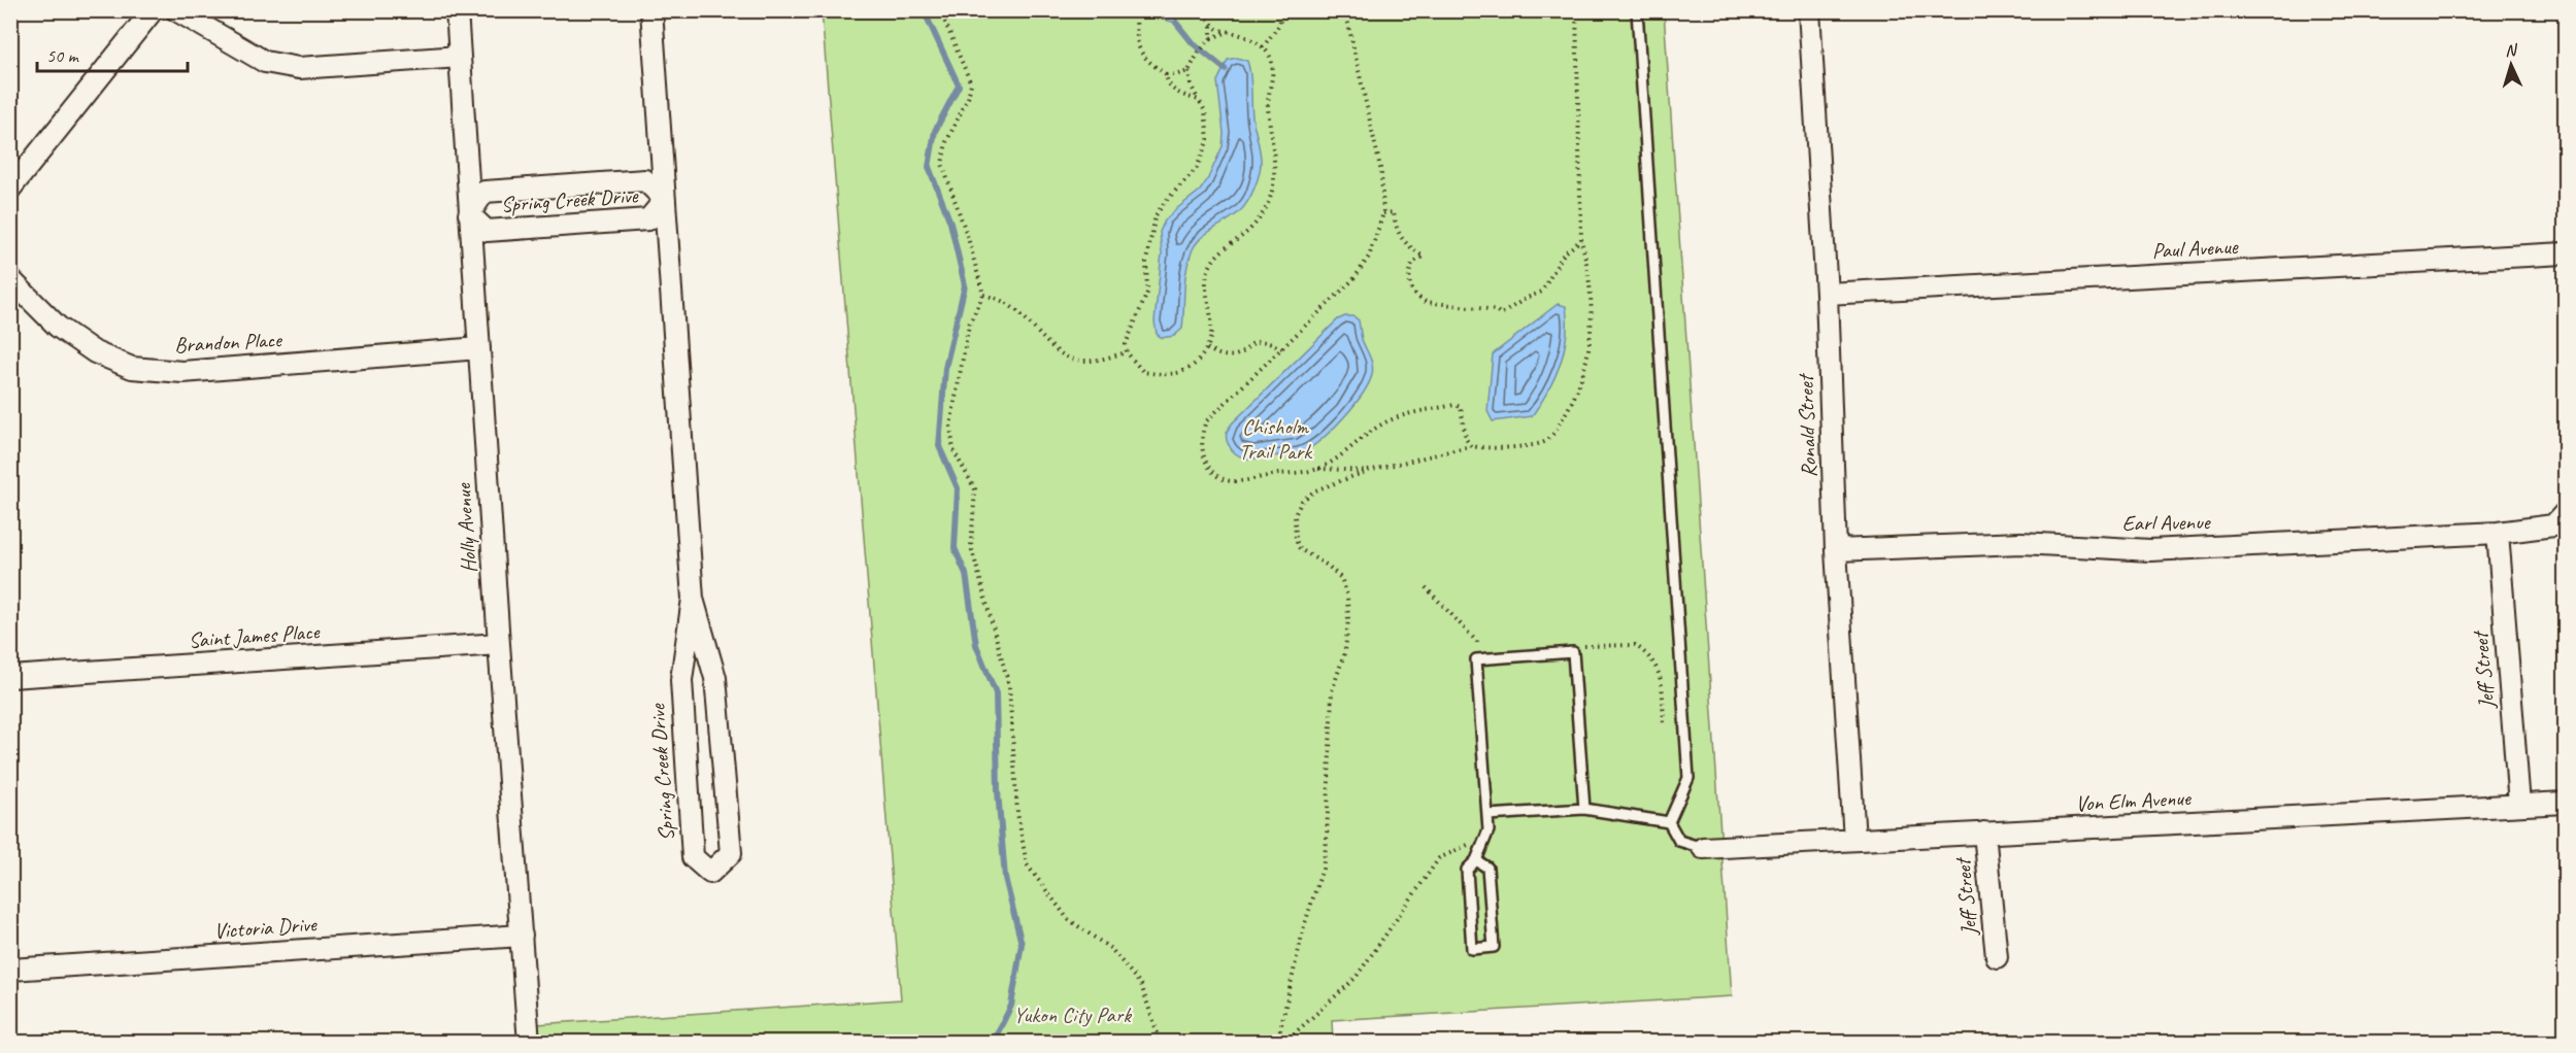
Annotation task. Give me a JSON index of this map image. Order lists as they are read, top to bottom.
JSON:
{
  "streets": {
    "street": [
      "Spring Creek Drive",
      "Paul Avenue",
      "Brandon Place",
      "Ronald Street",
      "Earl Avenue",
      "Holly Avenue",
      "Saint James Place",
      "Jeff Street",
      "Von Elm Avenue",
      "Victoria Drive"
    ]
  },
  "crossings": [
    ["Spring Creek Drive", "Holly Avenue"],
    ["Paul Avenue", "Ronald Street"],
    ["Brandon Place", "Holly Avenue"],
    ["Ronald Street", "Earl Avenue"],
    ["Ronald Street", "Von Elm Avenue"],
    ["Earl Avenue", "Jeff Street"],
    ["Holly Avenue", "Saint James Place"],
    ["Holly Avenue", "Victoria Drive"],
    ["Jeff Street", "Von Elm Avenue"]
  ],
  "parks": ["Chisholm Trail Park", "Yukon City Park"],
  "scale_bar": "50 m",
  "north": "top"
}
